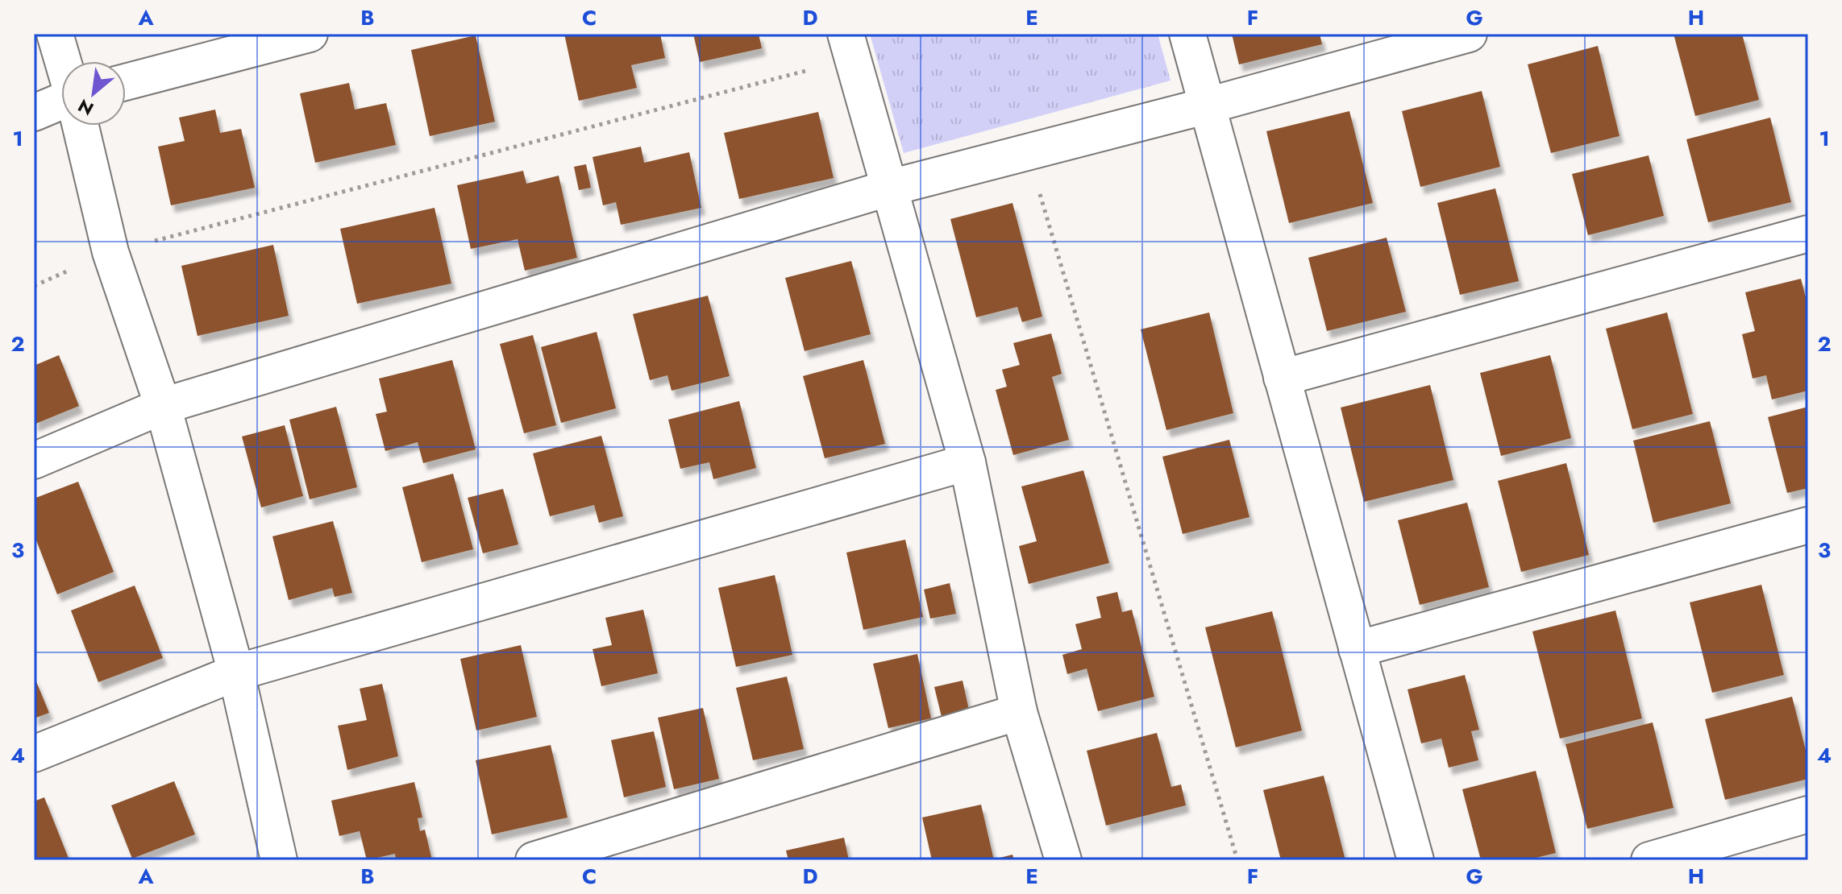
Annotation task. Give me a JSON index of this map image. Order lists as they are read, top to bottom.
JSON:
{
  "north": "bottom left",
  "grid": {
    "columns": [
      "A",
      "B",
      "C",
      "D",
      "E",
      "F",
      "G",
      "H"
    ],
    "rows": [
      "1",
      "2",
      "3",
      "4"
    ]
  }
}
